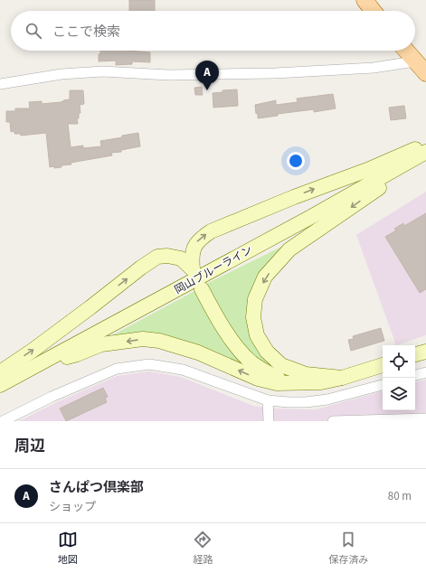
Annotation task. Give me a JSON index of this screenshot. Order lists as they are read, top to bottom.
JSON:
{
  "streets": {
    "main road": ["岡山ブルーライン"]
  },
  "page": {
    "search": "ここで検索",
    "pins": "A",
    "heading": "周辺",
    "list": [
      {
        "mark": "A",
        "name": "さんぱつ倶楽部",
        "note": "ショップ",
        "value": "80 m"
      }
    ],
    "nav": ["地図", "経路", "保存済み"]
  }
}
